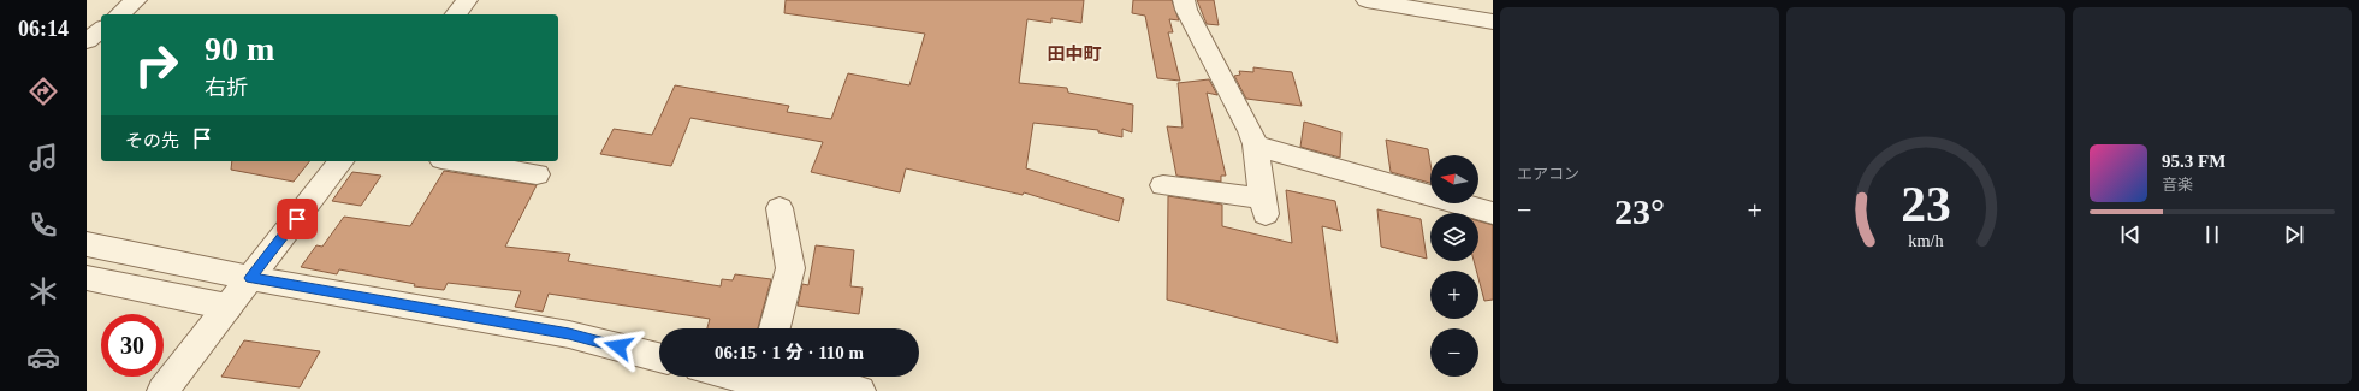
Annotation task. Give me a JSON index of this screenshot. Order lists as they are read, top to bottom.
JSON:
{
  "districts": ["田中町"],
  "north": "left",
  "page": {
    "tabs": "06:14",
    "tile": "エアコン",
    "turn": ["90 m", "右折"],
    "then": "その先",
    "song": ["95.3 FM", "音楽"],
    "map_buttons": ["+", "−"],
    "heat": ["−", "23°", "+"],
    "limit": "30",
    "trip": "06:15 · 1 分 · 110 m",
    "gauge": ["23", "km/h"]
  }
}
